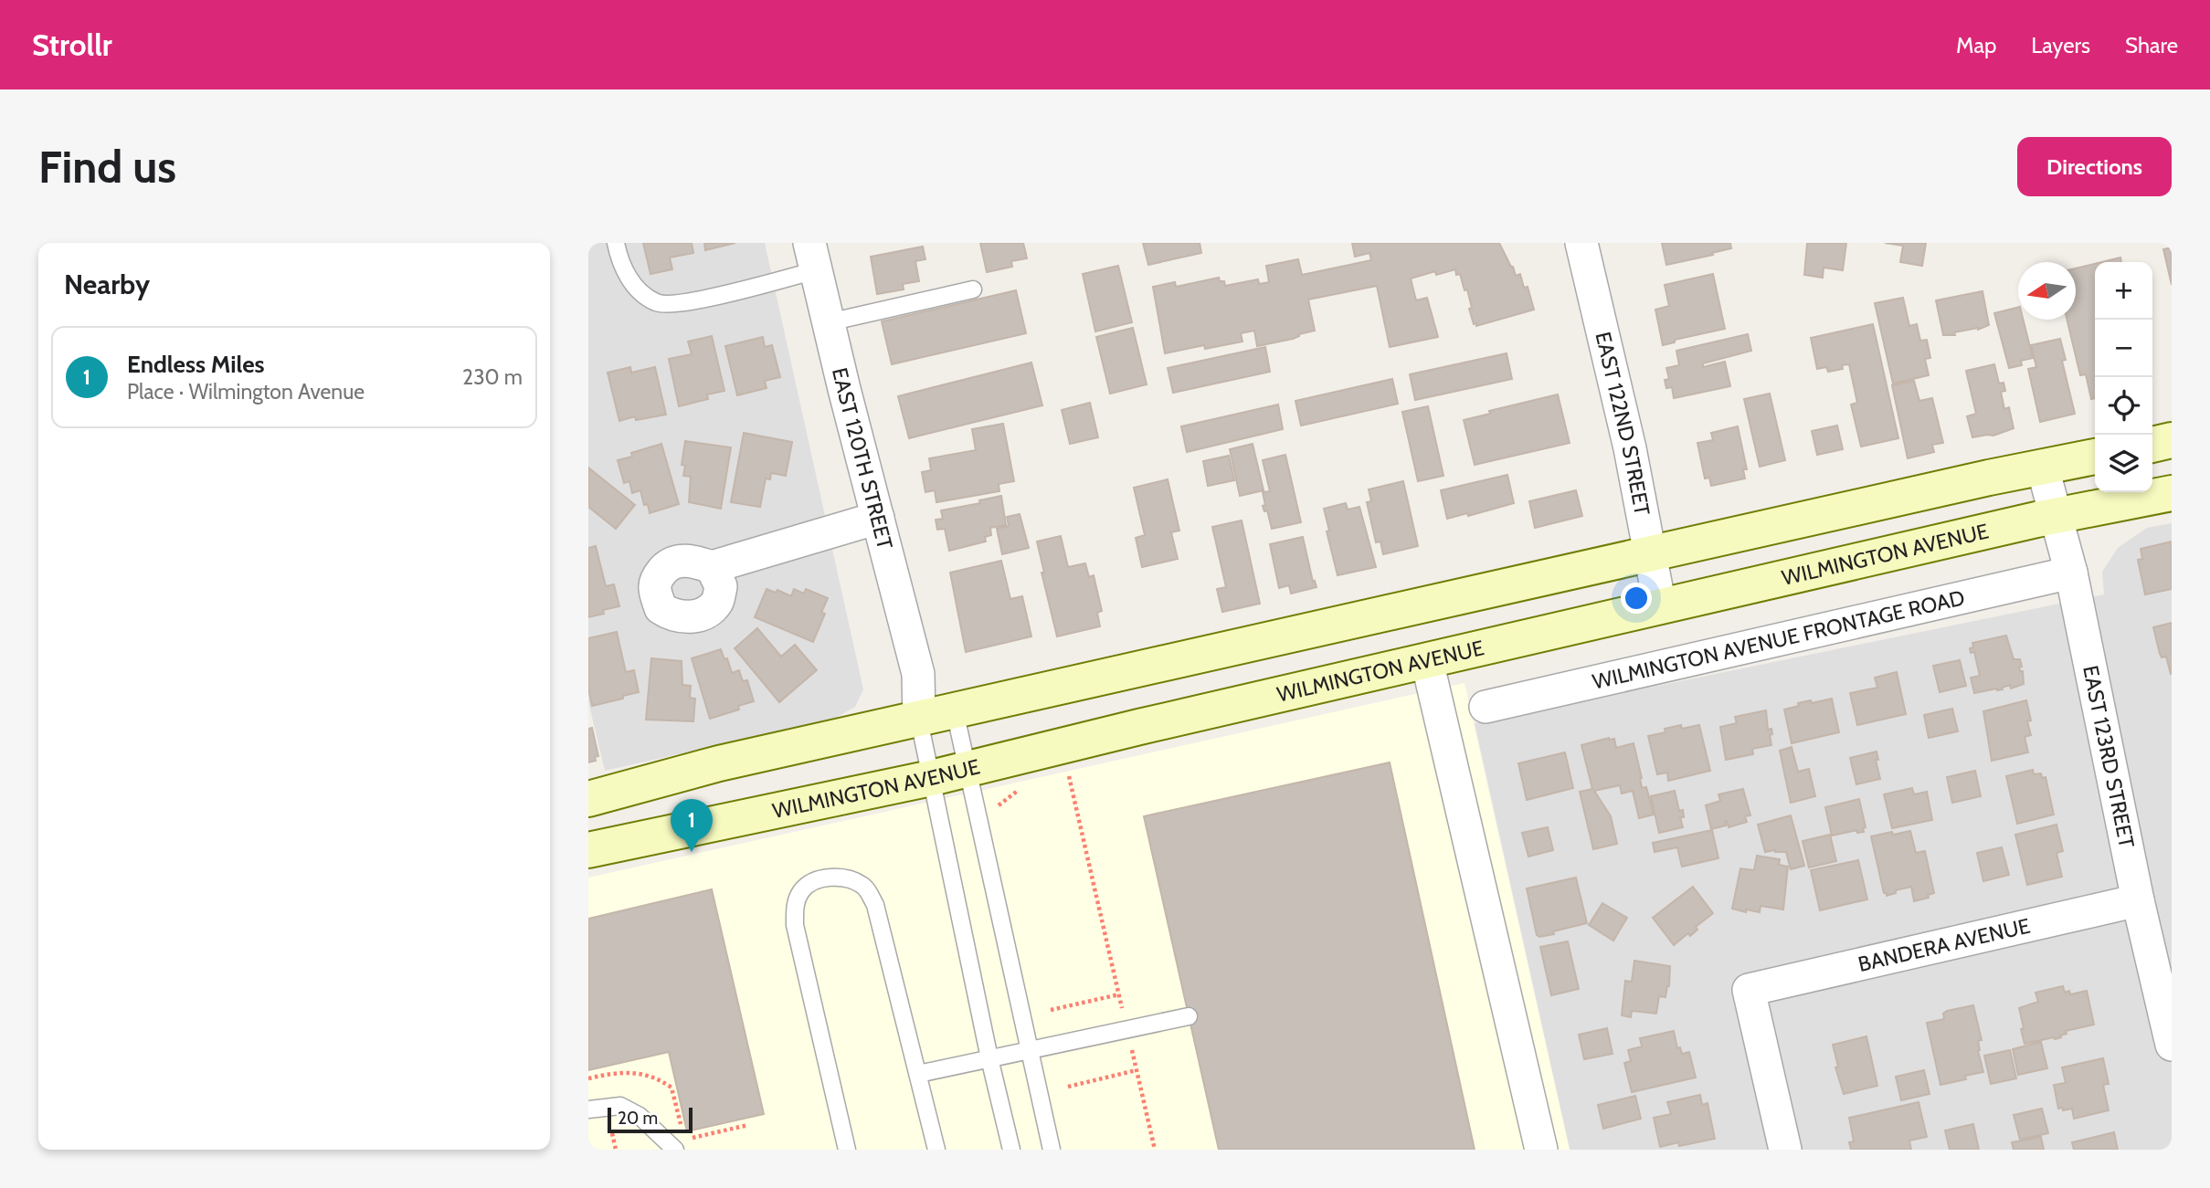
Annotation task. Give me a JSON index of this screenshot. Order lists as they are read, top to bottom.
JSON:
{
  "streets": {
    "main road": ["WILMINGTON AVENUE"],
    "street": [
      "EAST 122ND STREET",
      "EAST 120TH STREET",
      "WILMINGTON AVENUE FRONTAGE ROAD",
      "EAST 123RD STREET",
      "BANDERA AVENUE"
    ]
  },
  "crossings": [
    ["EAST 122ND STREET", "WILMINGTON AVENUE"],
    ["WILMINGTON AVENUE", "EAST 123RD STREET"],
    ["WILMINGTON AVENUE FRONTAGE ROAD", "EAST 123RD STREET"],
    ["EAST 123RD STREET", "BANDERA AVENUE"]
  ],
  "scale_bar": "20 m",
  "north": "left",
  "page": {
    "header": "Strollr",
    "nav": ["Map", "Layers", "Share"],
    "buttons": "Directions",
    "title": "Find us",
    "heading": "Nearby",
    "map_buttons": ["+", "−"],
    "list": [
      {
        "mark": "1",
        "name": "Endless Miles",
        "note": "Place · Wilmington Avenue",
        "value": "230 m"
      }
    ],
    "pins": "1",
    "scale": "20 m"
  }
}
